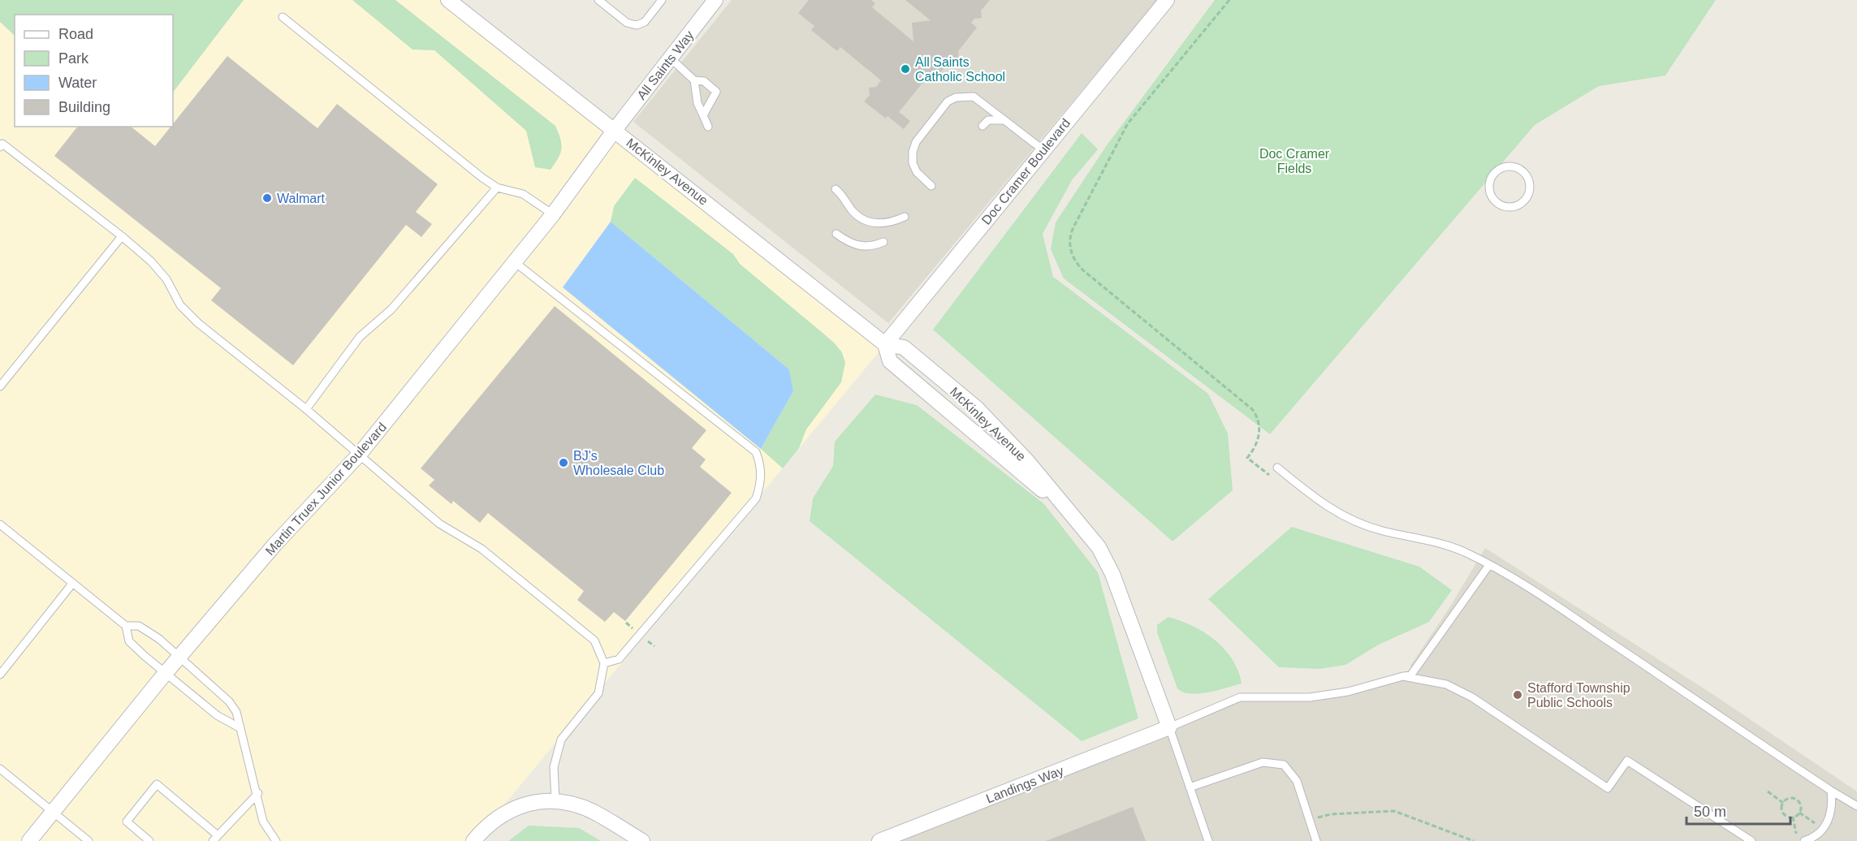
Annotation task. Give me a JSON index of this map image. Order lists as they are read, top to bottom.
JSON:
{
  "streets": {
    "street": [
      "All Saints Way",
      "McKinley Avenue",
      "Doc Cramer Boulevard",
      "Martin Truex Junior Boulevard",
      "Landings Way"
    ]
  },
  "crossings": [
    ["All Saints Way", "McKinley Avenue"],
    ["All Saints Way", "Martin Truex Junior Boulevard"],
    ["McKinley Avenue", "Doc Cramer Boulevard"],
    ["McKinley Avenue", "Martin Truex Junior Boulevard"],
    ["McKinley Avenue", "Landings Way"]
  ],
  "parks": ["Doc Cramer Fields"],
  "places": [
    "All Saints Catholic School",
    "Walmart",
    "BJ's Wholesale Club",
    "Stafford Township Public Schools"
  ],
  "legend": [
    "Road",
    "Park",
    "Water",
    "Building"
  ],
  "scale_bar": "50 m"
}
